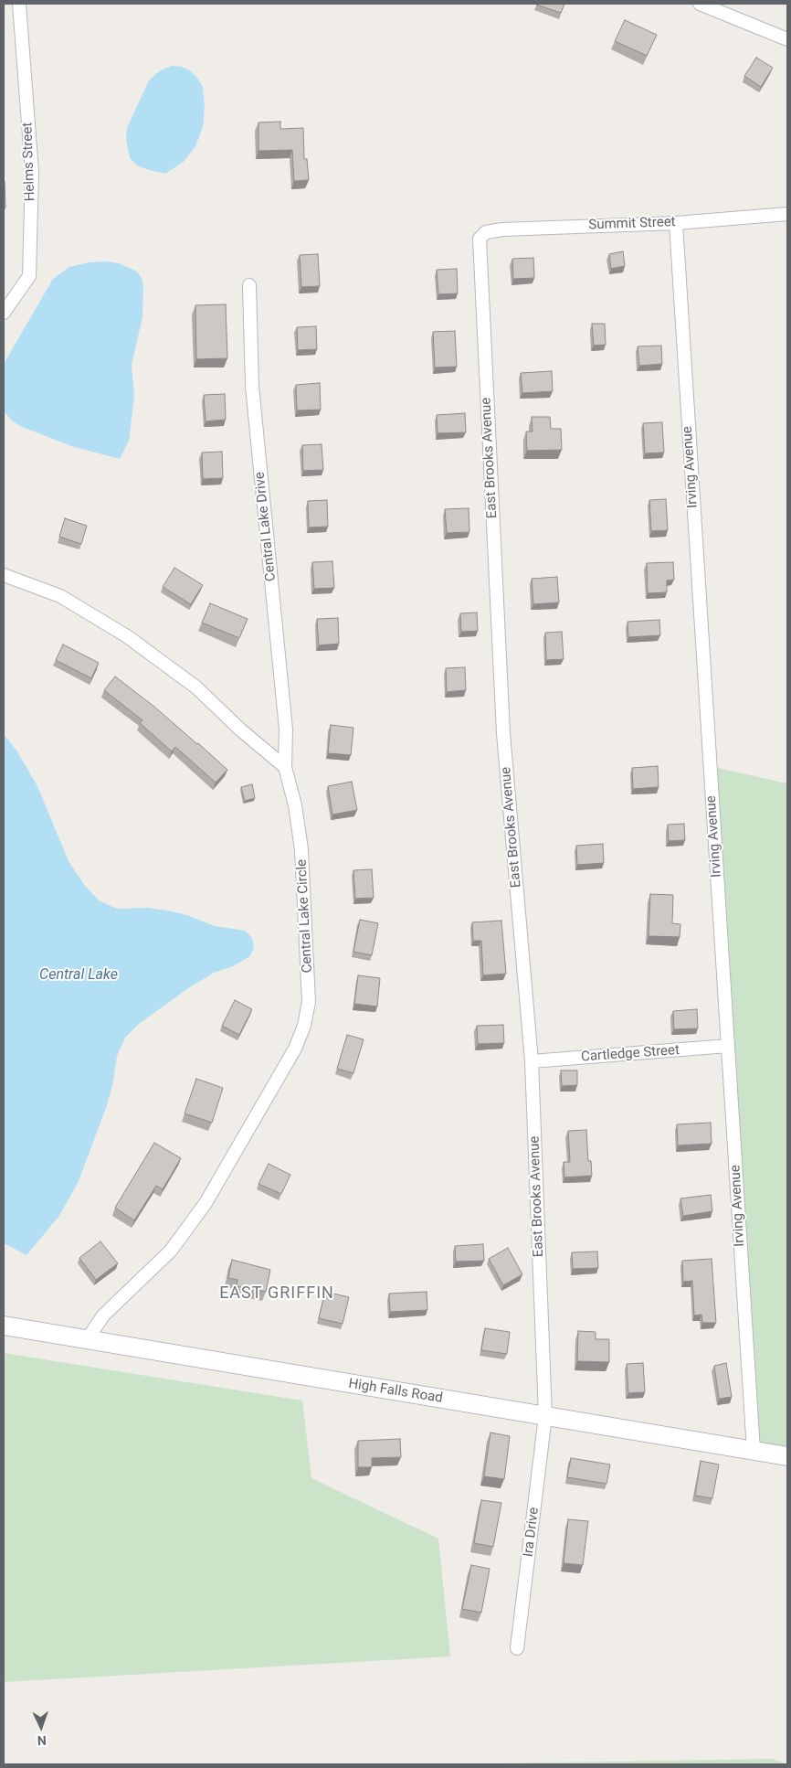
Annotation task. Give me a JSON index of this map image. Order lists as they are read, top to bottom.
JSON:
{
  "streets": {
    "street": [
      "Helms Street",
      "Summit Street",
      "East Brooks Avenue",
      "Irving Avenue",
      "Central Lake Drive",
      "Central Lake Circle",
      "Cartledge Street",
      "High Falls Road",
      "Ira Drive"
    ]
  },
  "crossings": [
    ["Summit Street", "East Brooks Avenue"],
    ["Summit Street", "Irving Avenue"],
    ["East Brooks Avenue", "Cartledge Street"],
    ["East Brooks Avenue", "High Falls Road"],
    ["East Brooks Avenue", "Ira Drive"],
    ["Irving Avenue", "Cartledge Street"],
    ["Irving Avenue", "High Falls Road"],
    ["Central Lake Drive", "Central Lake Circle"],
    ["Central Lake Circle", "High Falls Road"],
    ["High Falls Road", "Ira Drive"]
  ],
  "districts": ["EAST GRIFFIN"],
  "water": ["Central Lake"],
  "north": "bottom"
}
